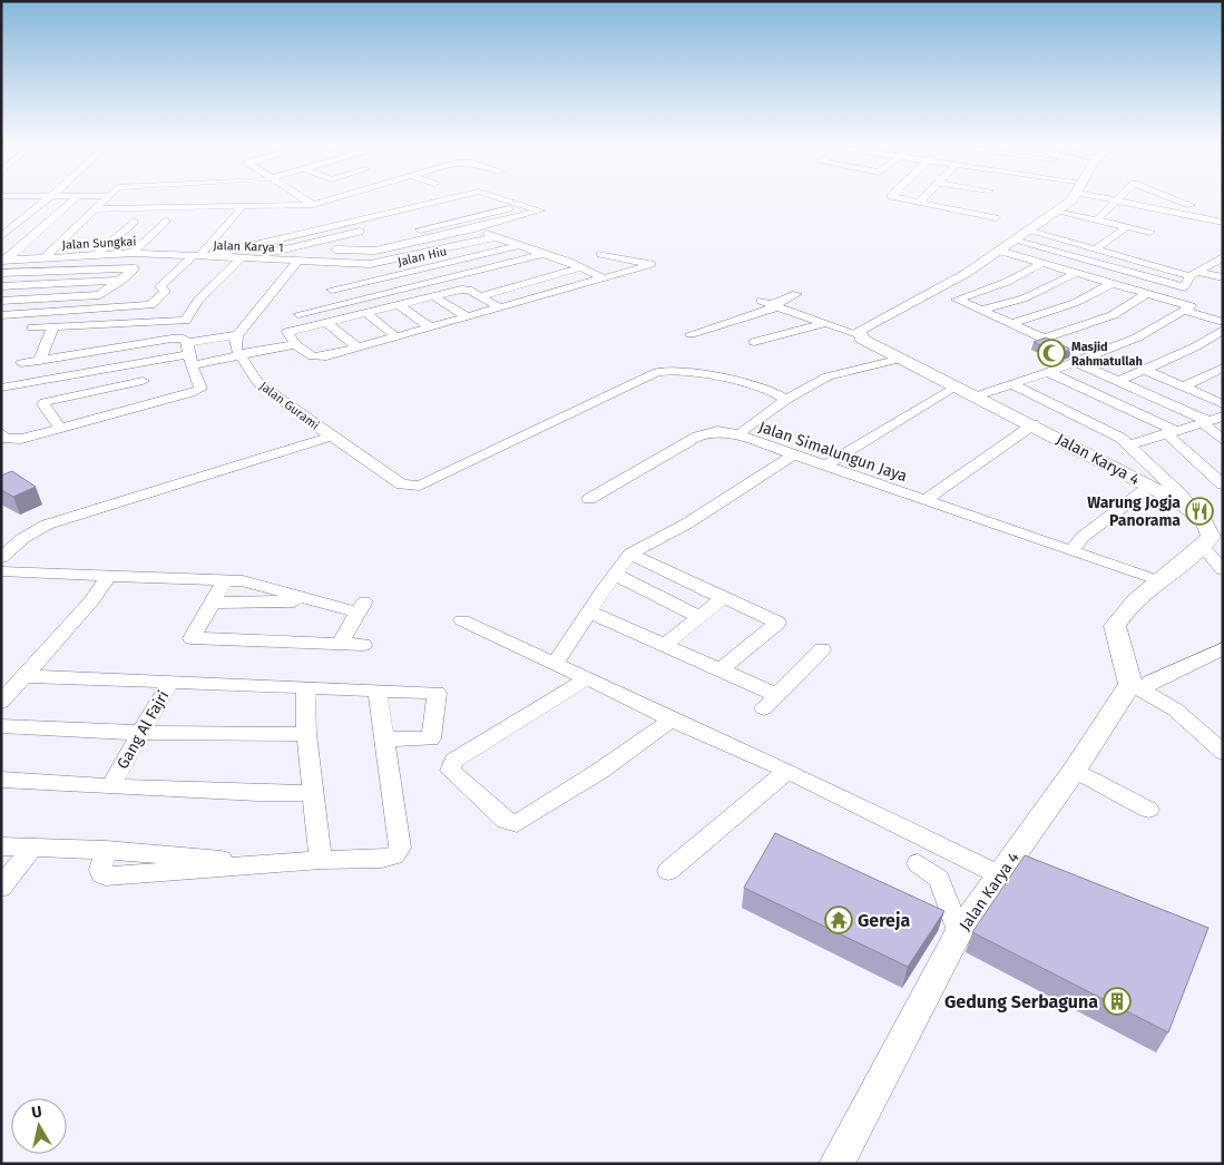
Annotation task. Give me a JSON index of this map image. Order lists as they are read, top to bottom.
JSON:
{
  "streets": {
    "main road": ["Jalan Karya 4"],
    "street": [
      "Jalan Sungkai",
      "Jalan Karya 1",
      "Jalan Hiu",
      "Jalan Gurami",
      "Jalan Simalungun Jaya",
      "Gang Al Fajri"
    ]
  },
  "crossings": [
    ["Jalan Sungkai", "Jalan Karya 1"],
    ["Jalan Gurami", "Jalan Simalungun Jaya"],
    ["Jalan Simalungun Jaya", "Jalan Karya 4"]
  ],
  "places": {
    "mosque": ["Masjid Rahmatullah"],
    "restaurant": ["Warung Jogja Panorama"],
    "temple": ["Gereja"],
    "building": ["Gedung Serbaguna"]
  },
  "north": "top"
}
